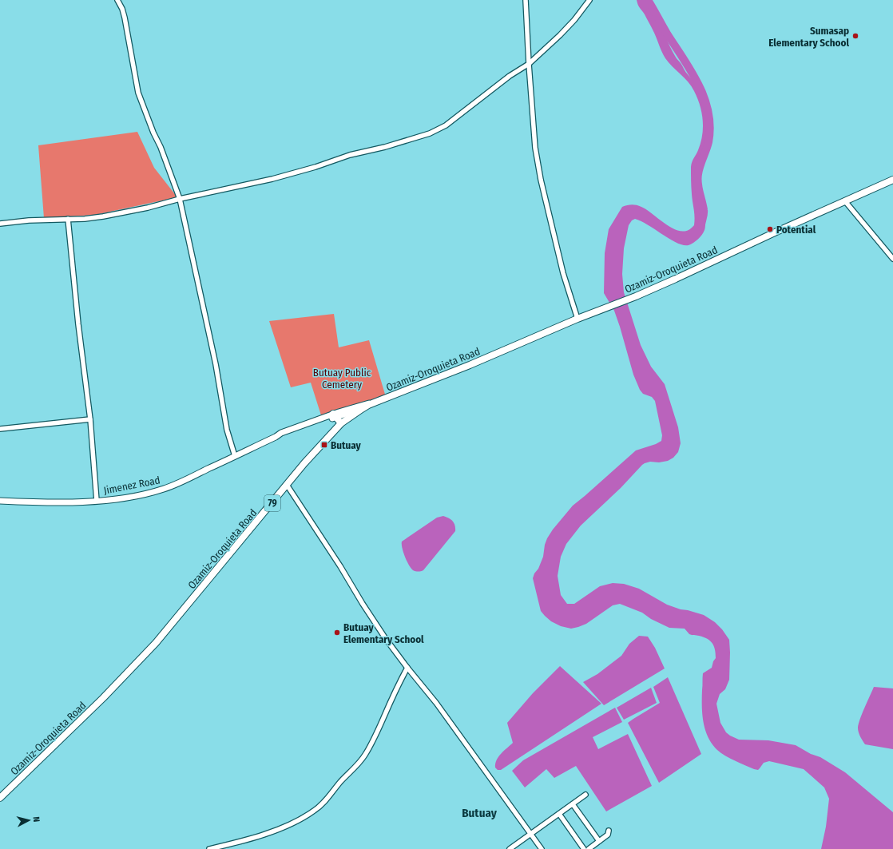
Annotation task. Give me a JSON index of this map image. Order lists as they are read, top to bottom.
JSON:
{
  "streets": {
    "highway": ["Ozamiz-Oroquieta Road", "79"],
    "main road": ["Jimenez Road"]
  },
  "crossings": [
    ["Ozamiz-Oroquieta Road", "Jimenez Road"]
  ],
  "districts": ["Butuay"],
  "parks": ["Butuay Public Cemetery"],
  "places": {
    "other": ["Sumasap Elementary School", "Potential", "Butuay Elementary School"],
    "transit": ["Butuay"]
  },
  "north": "right"
}
